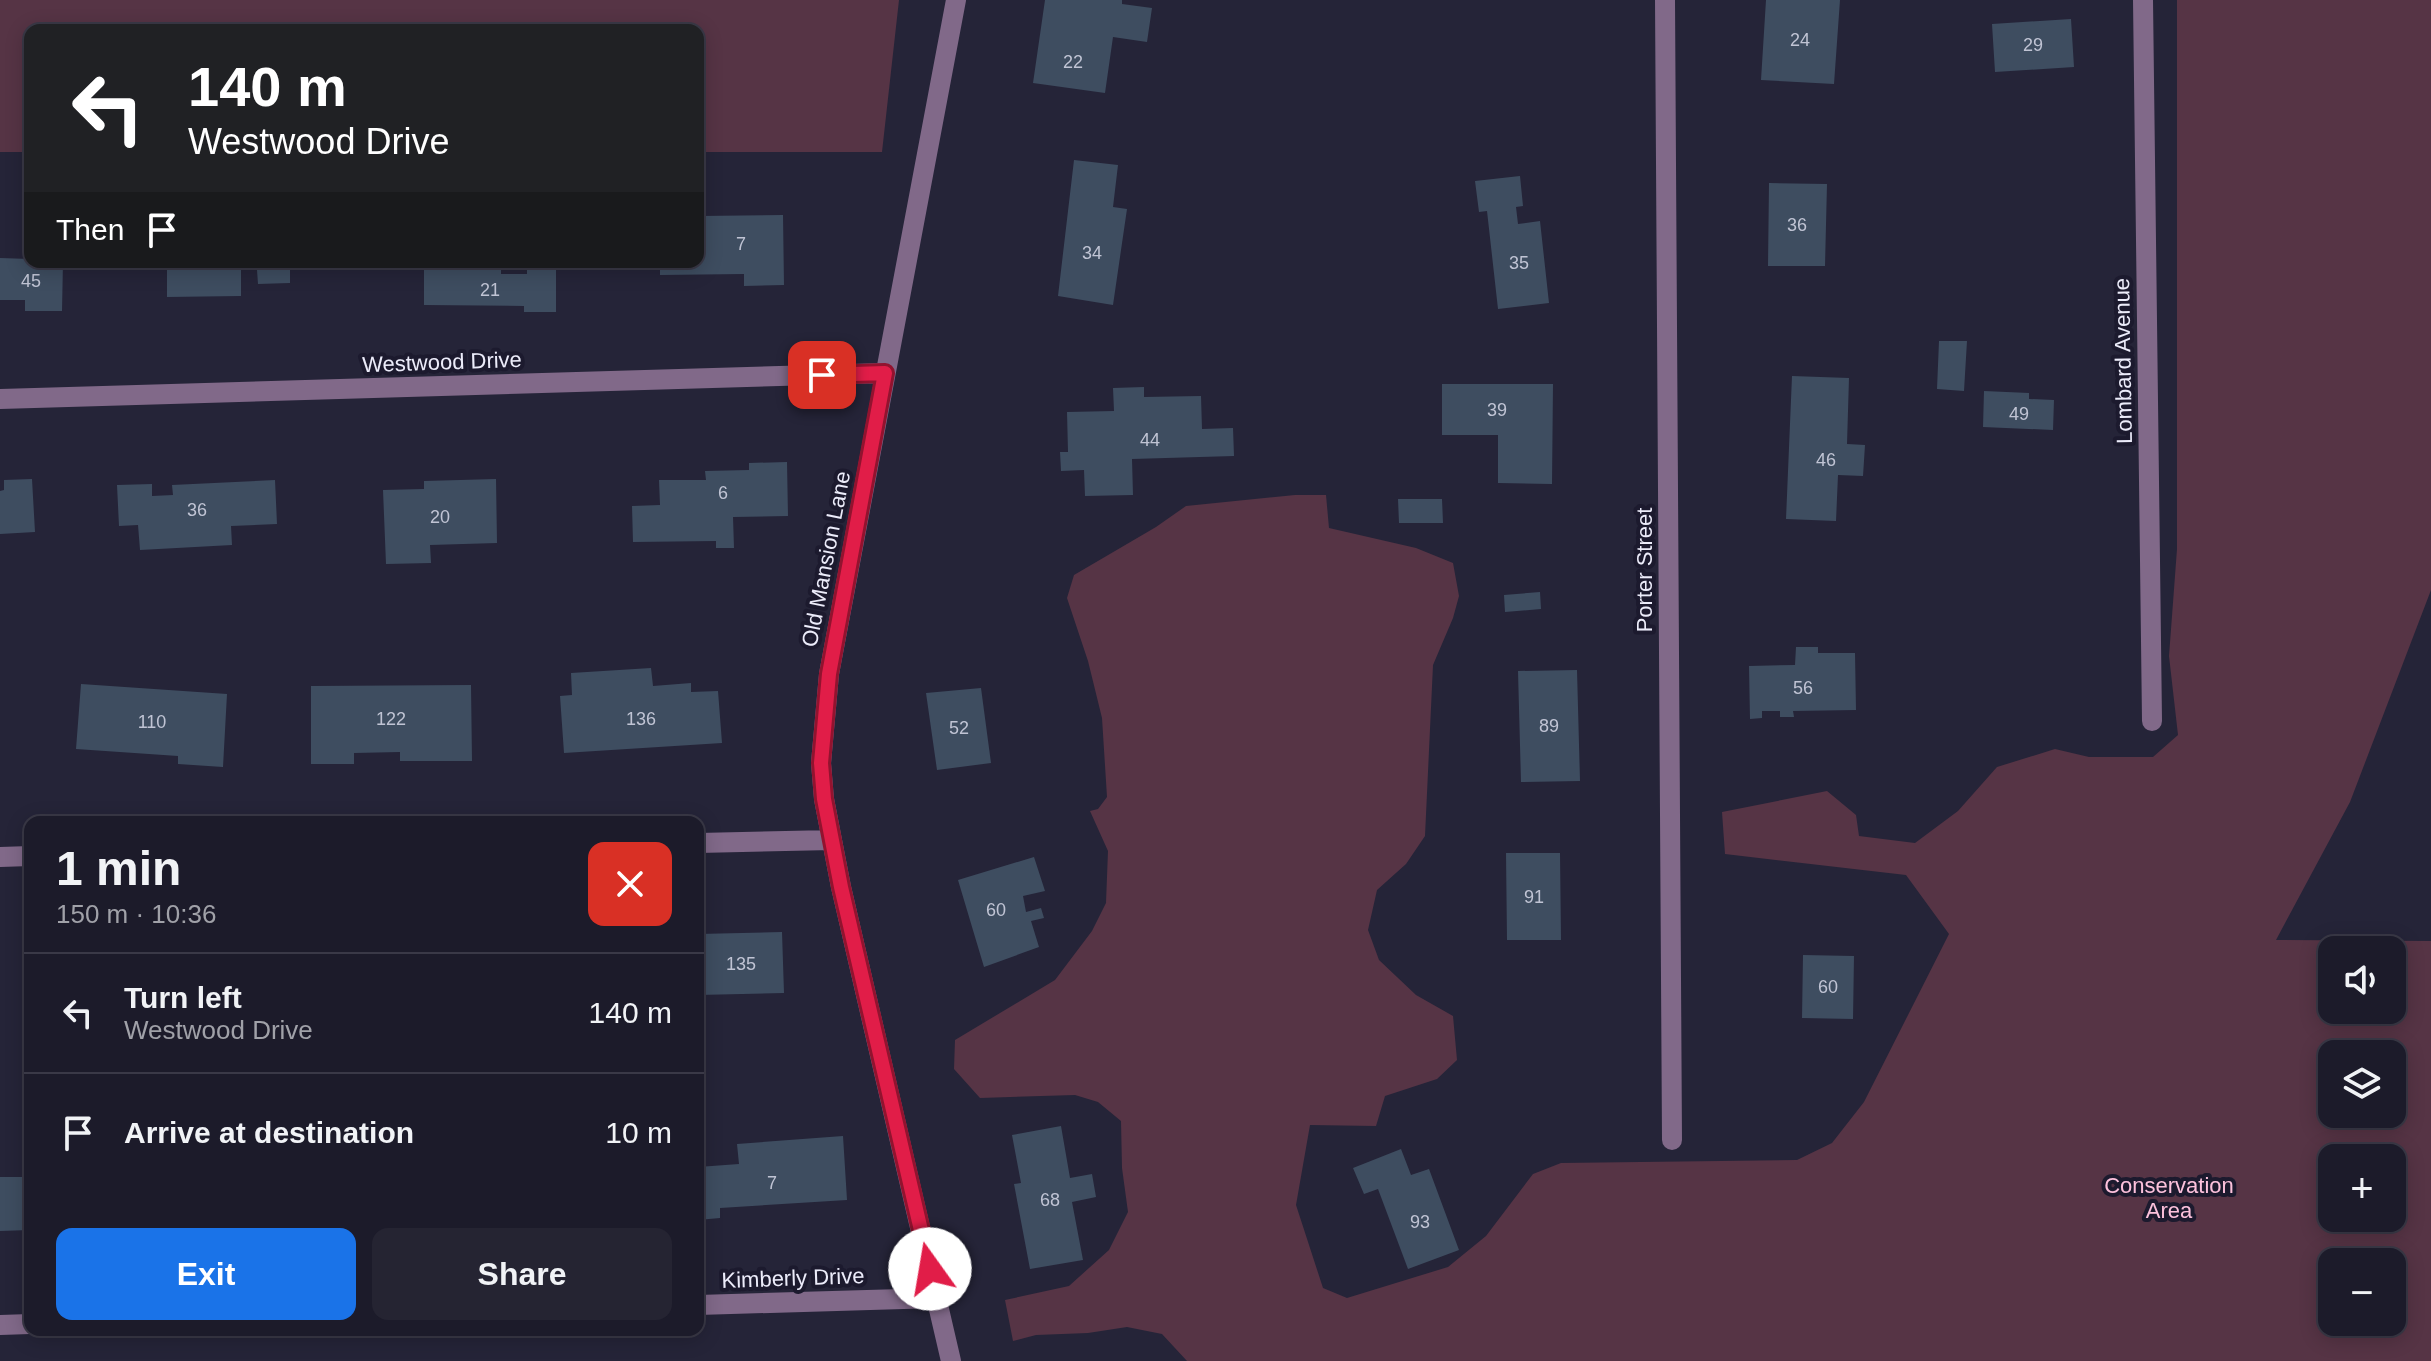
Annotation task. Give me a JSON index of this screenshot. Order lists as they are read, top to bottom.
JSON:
{
  "streets": {
    "street": [
      "Lombard Avenue",
      "Westwood Drive",
      "Old Mansion Lane",
      "Porter Street",
      "Kimberly Drive"
    ]
  },
  "crossings": [
    ["Westwood Drive", "Old Mansion Lane"],
    ["Old Mansion Lane", "Kimberly Drive"]
  ],
  "parks": ["Conservation Area"],
  "house_numbers": [
    "24",
    "29",
    "22",
    "36",
    "7",
    "34",
    "35",
    "45",
    "21",
    "39",
    "49",
    "44",
    "46",
    "6",
    "36",
    "20",
    "56",
    "122",
    "136",
    "110",
    "89",
    "52",
    "91",
    "60",
    "135",
    "60",
    "7",
    "68",
    "93"
  ],
  "page": {
    "turn": ["140 m", "Westwood Drive"],
    "then": "Then",
    "heading": ["1 min", "150 m · 10:36"],
    "map_buttons": ["+", "−"],
    "list": [
      {
        "name": "Turn left",
        "note": "Westwood Drive",
        "value": "140 m"
      },
      {
        "name": "Arrive at destination",
        "value": "10 m"
      }
    ],
    "buttons": ["Exit", "Share"]
  }
}
